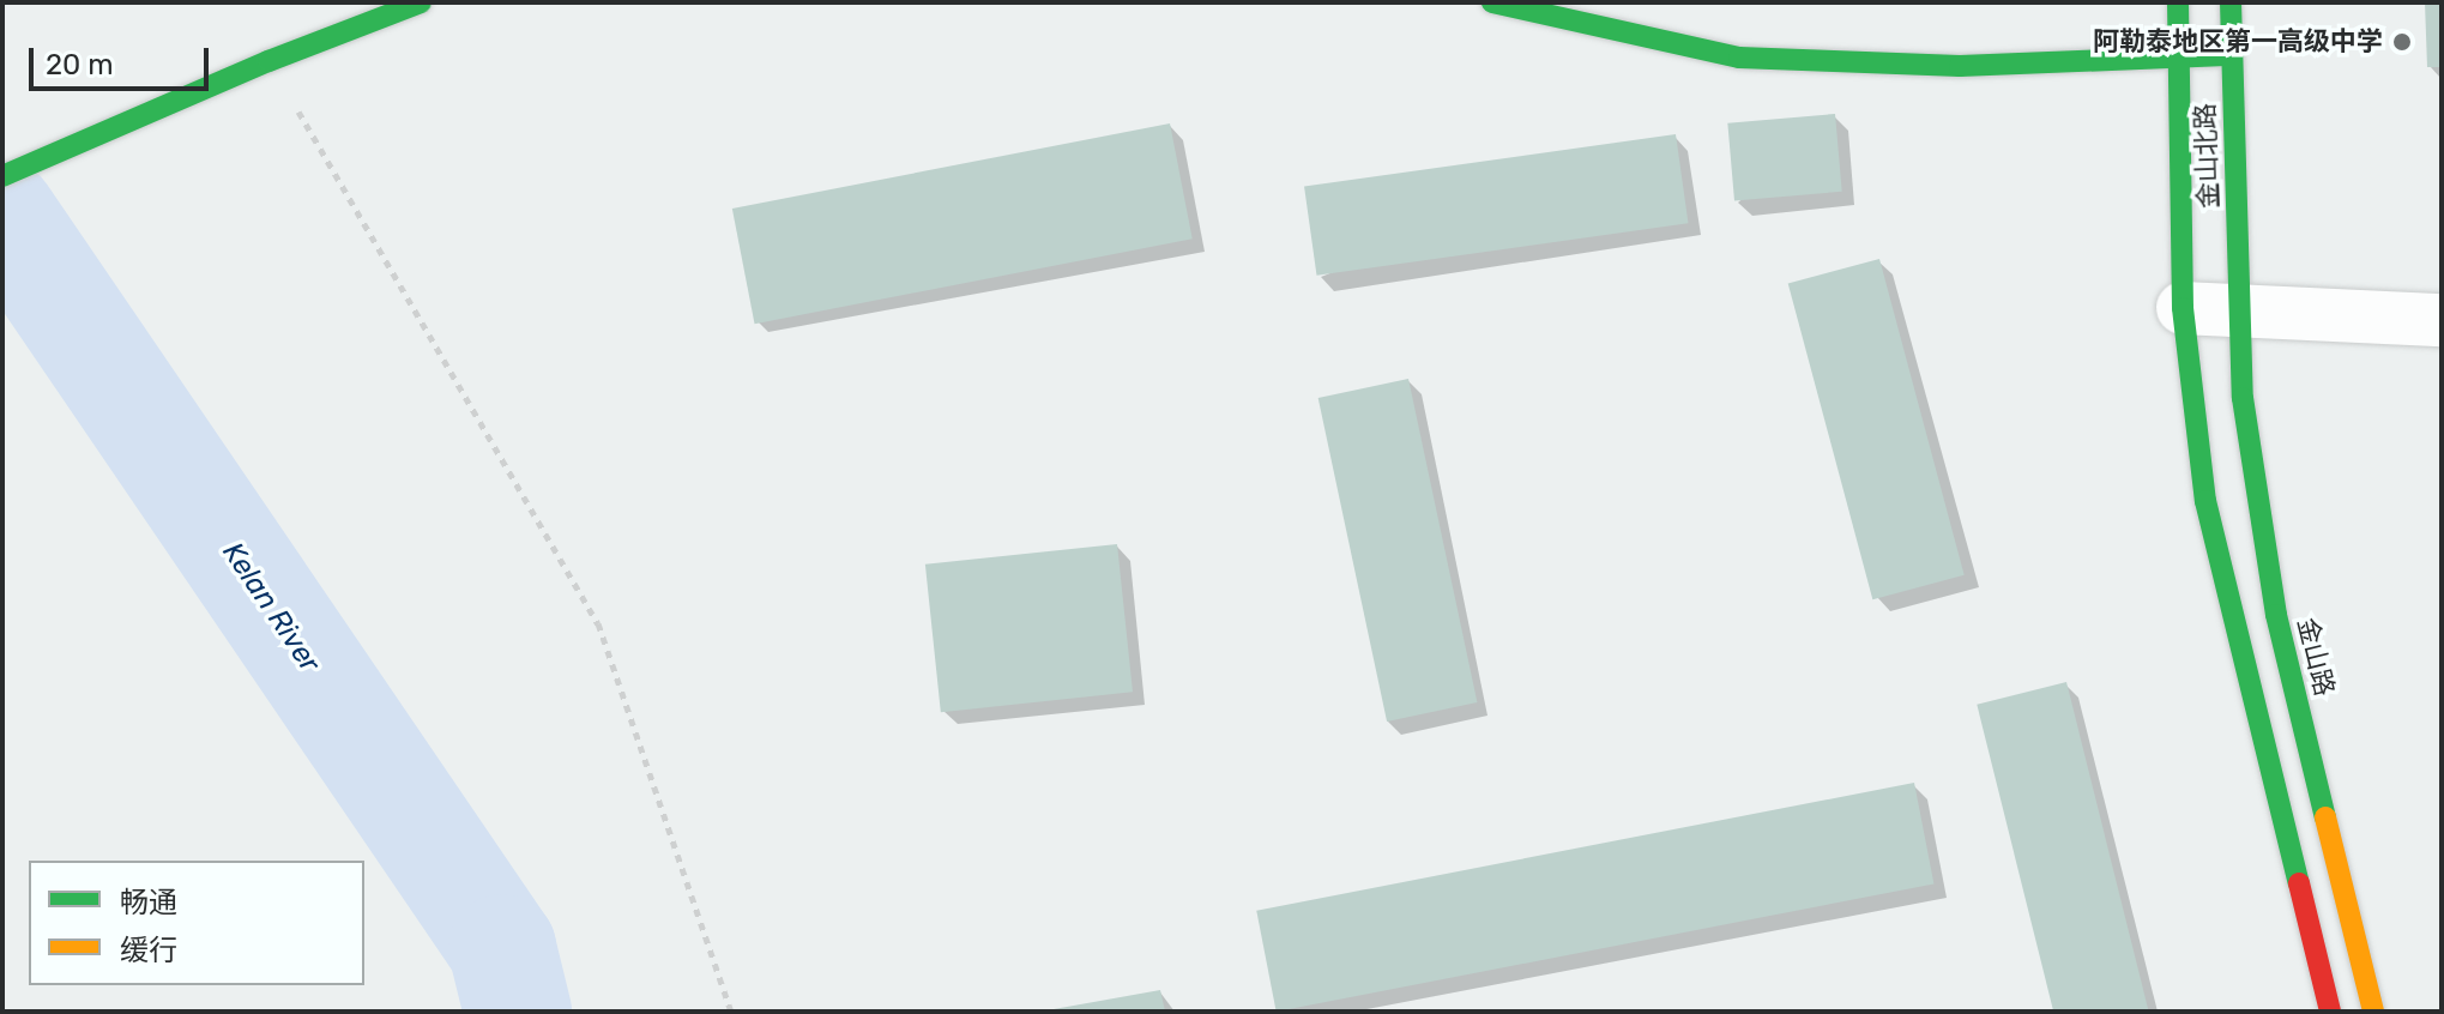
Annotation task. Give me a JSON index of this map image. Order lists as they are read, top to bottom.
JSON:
{
  "streets": {
    "main road": ["金山北路", "金山路"]
  },
  "crossings": [
    ["金山北路", "金山路"]
  ],
  "water": ["Kelan River"],
  "places": ["阿勒泰地区第一高级中学"],
  "legend": ["畅通", "缓行"],
  "scale_bar": "20 m"
}
